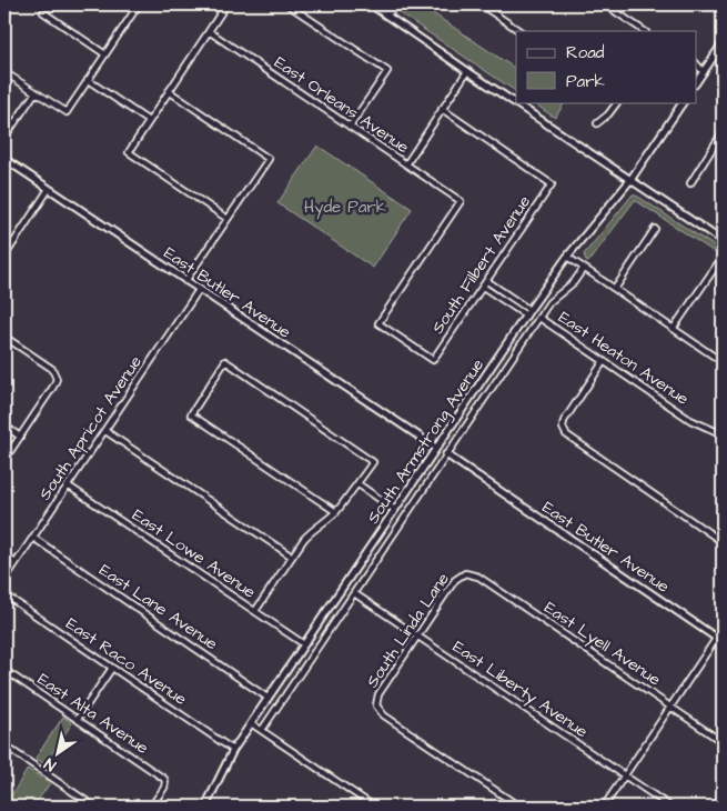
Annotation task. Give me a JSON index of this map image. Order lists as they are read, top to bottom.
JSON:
{
  "streets": {
    "street": [
      "East Orleans Avenue",
      "South Filbert Avenue",
      "East Butler Avenue",
      "East Heaton Avenue",
      "South Apricot Avenue",
      "South Armstrong Avenue",
      "East Lowe Avenue",
      "East Lane Avenue",
      "South Linda Lane",
      "East Lyell Avenue",
      "East Raco Avenue",
      "East Liberty Avenue",
      "East Alta Avenue"
    ]
  },
  "crossings": [
    ["East Orleans Avenue", "South Filbert Avenue"],
    ["East Butler Avenue", "South Apricot Avenue"],
    ["East Butler Avenue", "South Armstrong Avenue"],
    ["East Heaton Avenue", "South Armstrong Avenue"],
    ["South Apricot Avenue", "East Lowe Avenue"],
    ["South Apricot Avenue", "East Lane Avenue"],
    ["South Armstrong Avenue", "East Lowe Avenue"],
    ["South Armstrong Avenue", "East Lane Avenue"],
    ["South Armstrong Avenue", "East Raco Avenue"],
    ["South Armstrong Avenue", "East Liberty Avenue"],
    ["South Linda Lane", "East Lyell Avenue"],
    ["South Linda Lane", "East Liberty Avenue"]
  ],
  "parks": ["Hyde Park"],
  "legend": ["Road", "Park"],
  "north": "bottom left"
}
